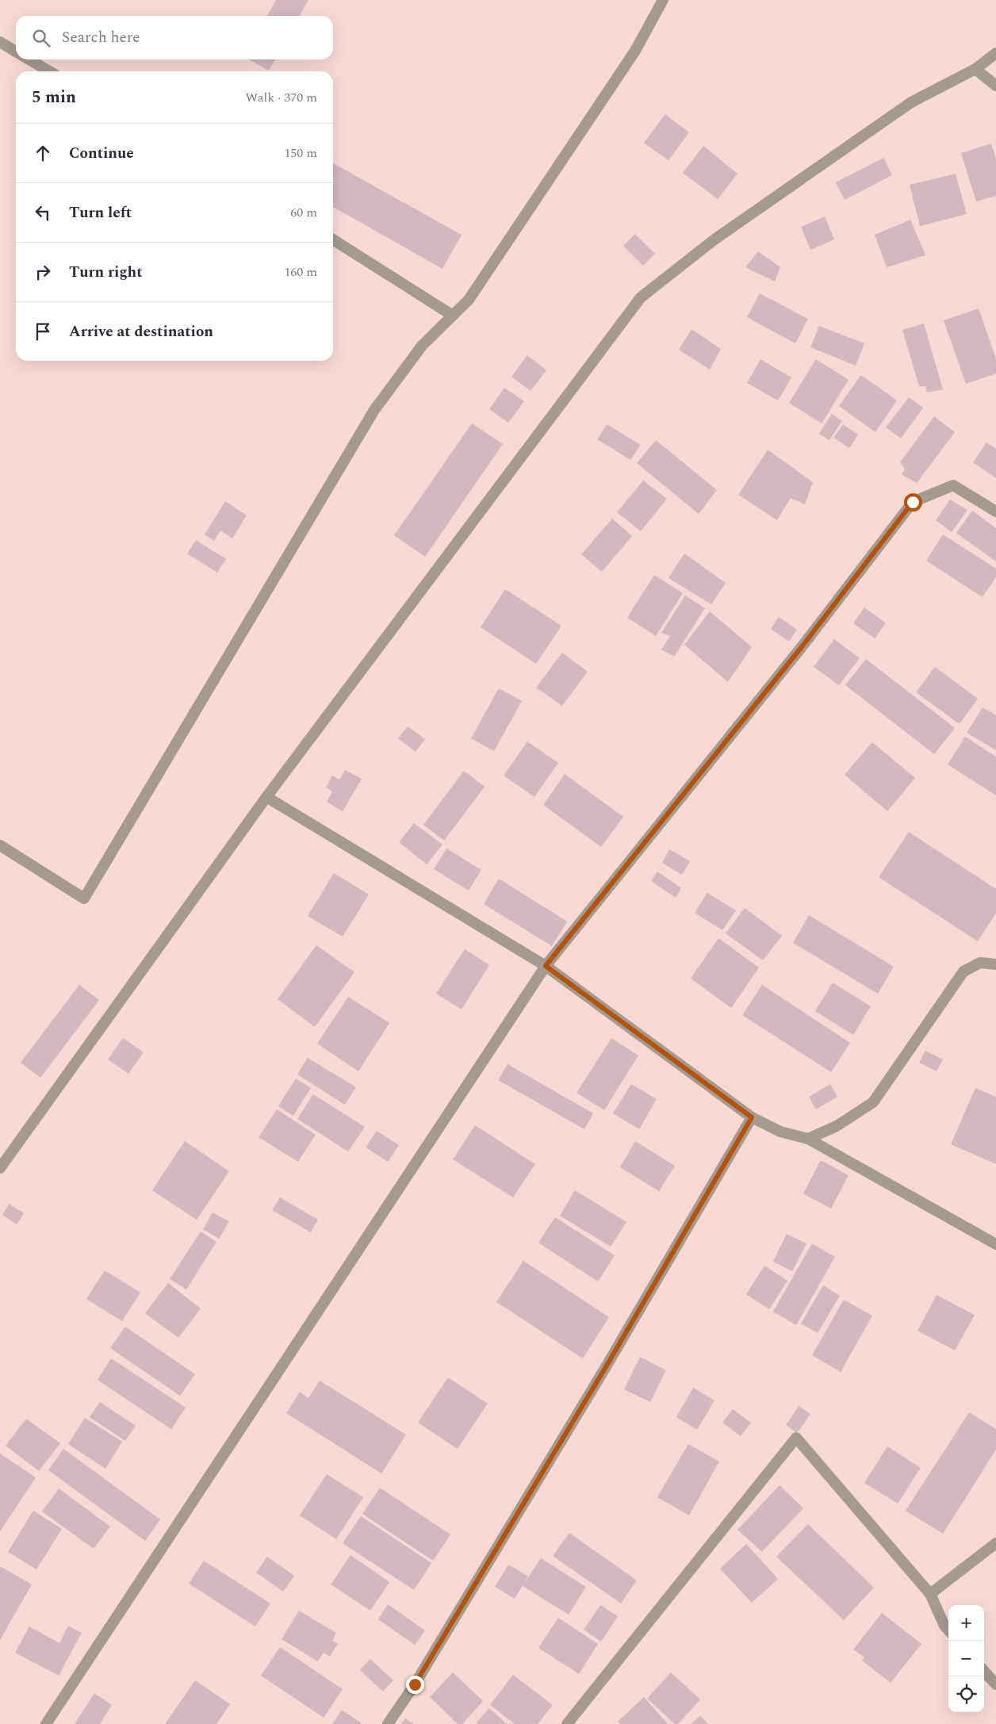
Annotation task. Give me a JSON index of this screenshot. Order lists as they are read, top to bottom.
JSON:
{
  "page": {
    "search": "Search here",
    "heading": ["5 min", "Walk · 370 m"],
    "list": [
      ["Continue", "150 m"],
      ["Turn left", "60 m"],
      ["Turn right", "160 m"],
      "Arrive at destination"
    ],
    "map_buttons": ["+", "−"]
  }
}
